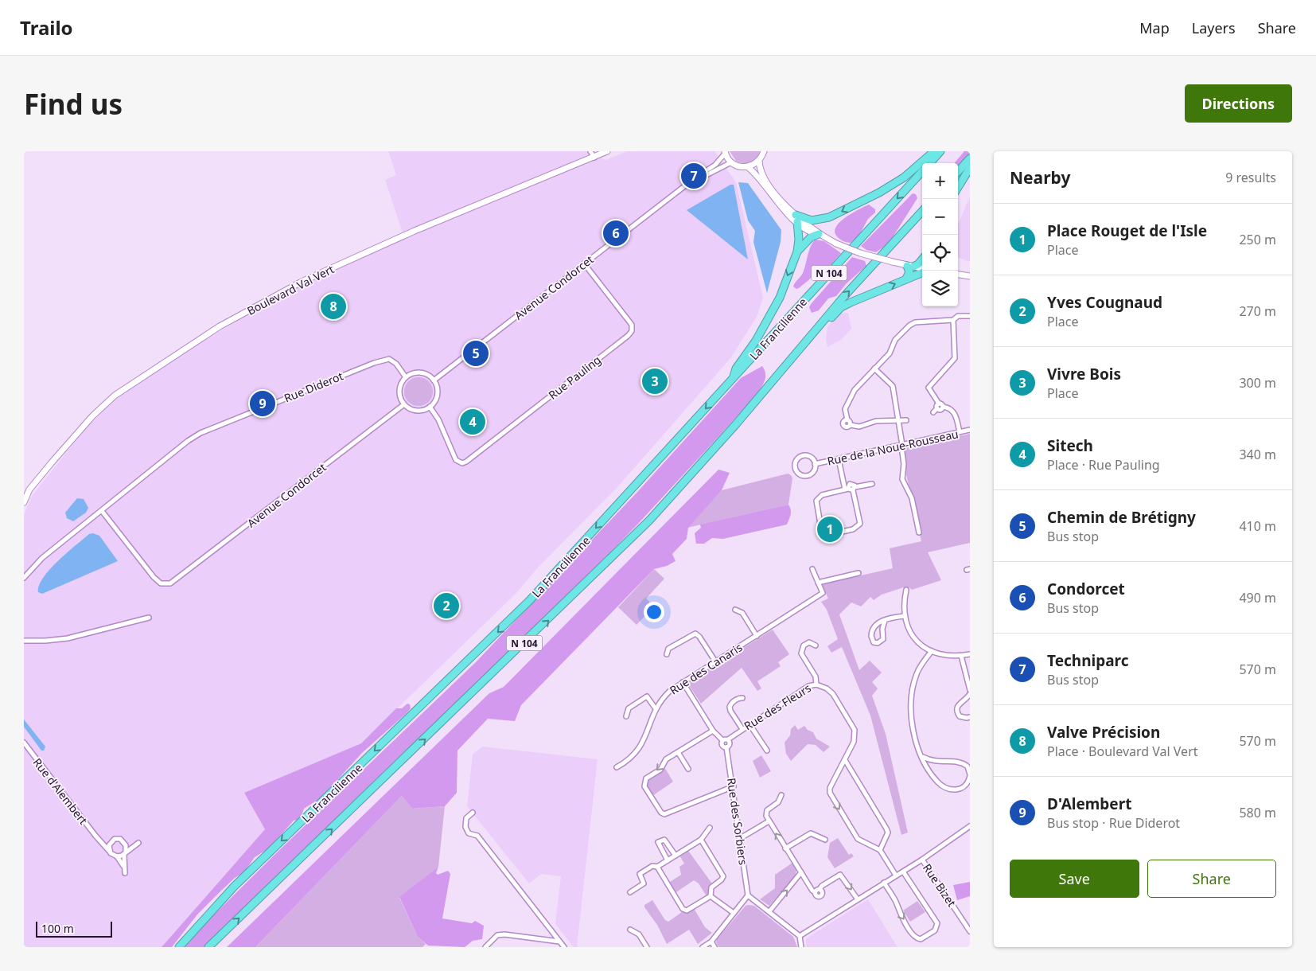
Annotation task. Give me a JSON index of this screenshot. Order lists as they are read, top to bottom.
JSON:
{
  "streets": {
    "highway": ["N 104", "La Francilienne"],
    "street": [
      "Avenue Condorcet",
      "Boulevard Val Vert",
      "Rue Pauling",
      "Rue Diderot",
      "Rue de la Noue-Rousseau",
      "Rue des Canaris",
      "Rue des Fleurs",
      "Rue d'Alembert",
      "Rue des Sorbiers",
      "Rue Bizet"
    ]
  },
  "crossings": [
    ["Avenue Condorcet", "Rue Pauling"],
    ["Avenue Condorcet", "Rue Diderot"],
    ["Rue Pauling", "Rue Diderot"],
    ["Rue des Canaris", "Rue des Sorbiers"],
    ["Rue des Fleurs", "Rue des Sorbiers"]
  ],
  "scale_bar": "100 m",
  "page": {
    "header": "Trailo",
    "nav": ["Map", "Layers", "Share"],
    "buttons": [
      "Directions",
      ["Save", "Share"]
    ],
    "title": "Find us",
    "heading": ["Nearby", "9 results"],
    "pins": [
      "7",
      "6",
      "8",
      "5",
      "3",
      "9",
      "4",
      "1",
      "2"
    ],
    "map_buttons": ["+", "−"],
    "list": [
      {
        "mark": "1",
        "name": "Place Rouget de l'Isle",
        "note": "Place",
        "value": "250 m"
      },
      {
        "mark": "2",
        "name": "Yves Cougnaud",
        "note": "Place",
        "value": "270 m"
      },
      {
        "mark": "3",
        "name": "Vivre Bois",
        "note": "Place",
        "value": "300 m"
      },
      {
        "mark": "4",
        "name": "Sitech",
        "note": "Place · Rue Pauling",
        "value": "340 m"
      },
      {
        "mark": "5",
        "name": "Chemin de Brétigny",
        "note": "Bus stop",
        "value": "410 m"
      },
      {
        "mark": "6",
        "name": "Condorcet",
        "note": "Bus stop",
        "value": "490 m"
      },
      {
        "mark": "7",
        "name": "Techniparc",
        "note": "Bus stop",
        "value": "570 m"
      },
      {
        "mark": "8",
        "name": "Valve Précision",
        "note": "Place · Boulevard Val Vert",
        "value": "570 m"
      },
      {
        "mark": "9",
        "name": "D'Alembert",
        "note": "Bus stop · Rue Diderot",
        "value": "580 m"
      }
    ],
    "scale": "100 m"
  }
}
